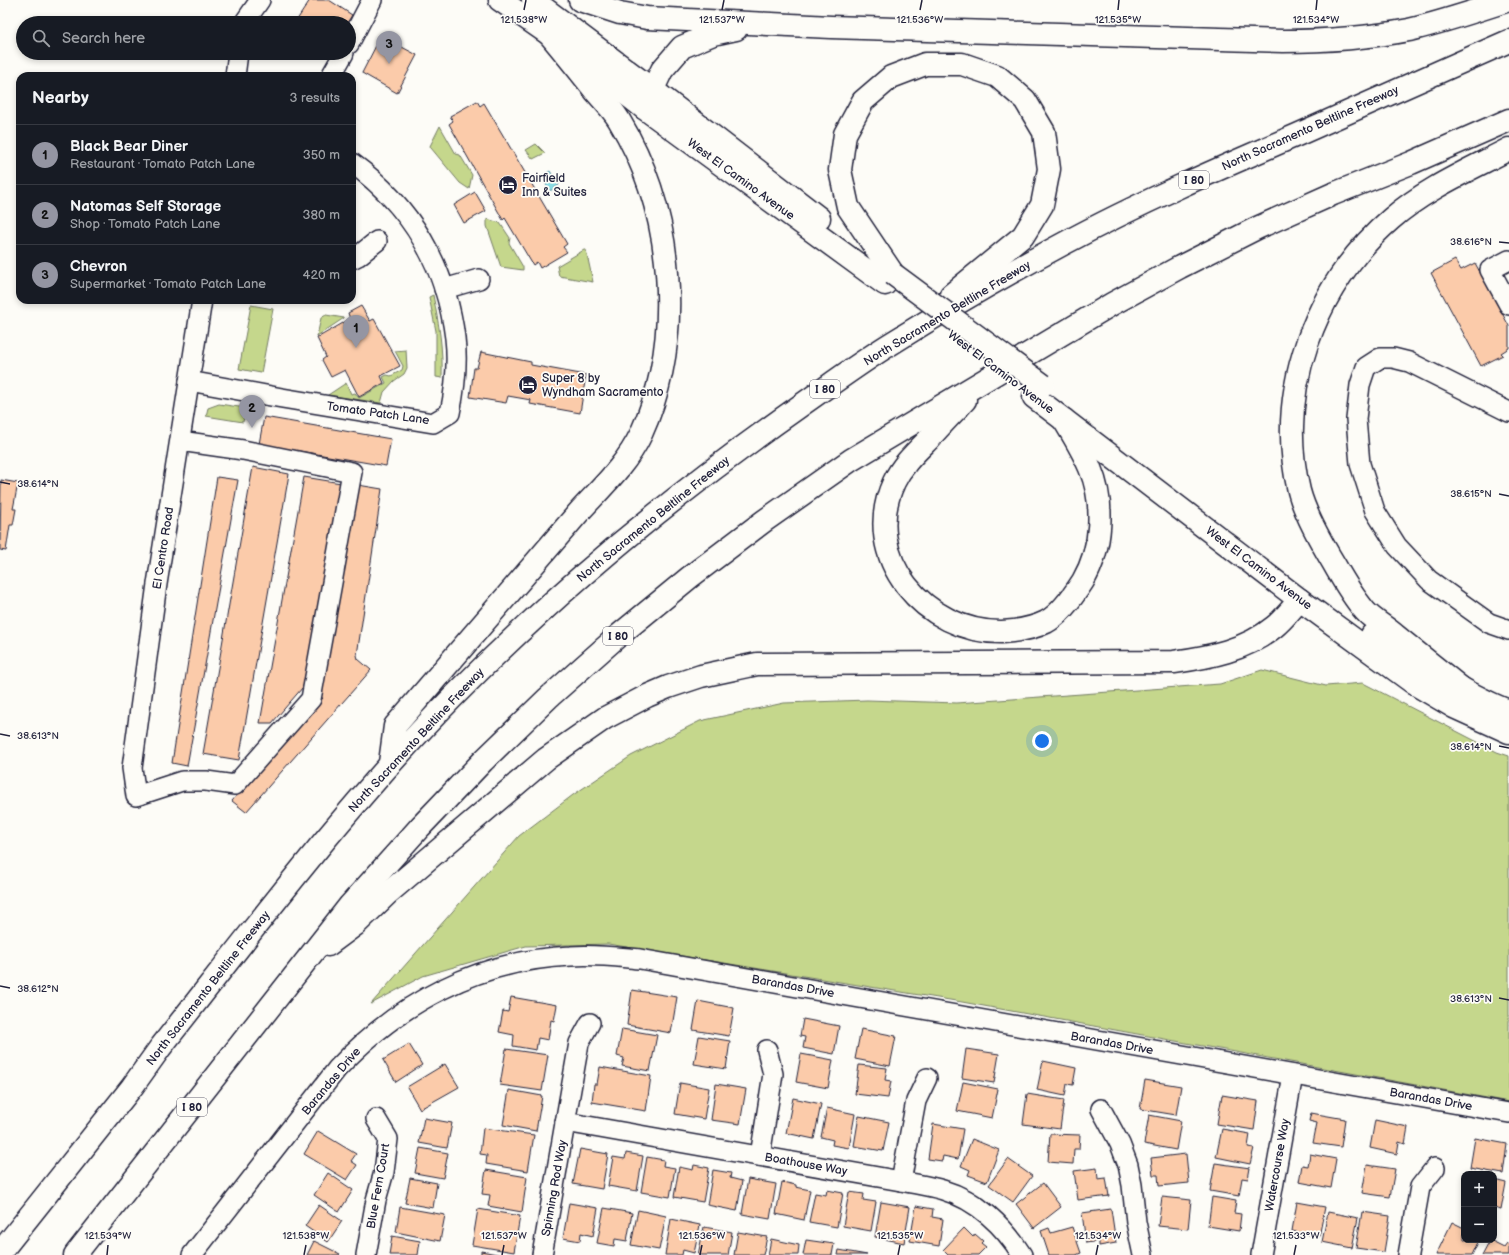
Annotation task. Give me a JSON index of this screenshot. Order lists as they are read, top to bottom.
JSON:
{
  "streets": {
    "main road": ["North Sacramento Beltline Freeway", "West El Camino Avenue", "I 80"],
    "street": [
      "Tomato Patch Lane",
      "El Centro Road",
      "Barandas Drive",
      "Boathouse Way",
      "Watercourse Way",
      "Blue Fern Court",
      "Spinning Rod Way"
    ]
  },
  "crossings": [
    ["Tomato Patch Lane", "El Centro Road"],
    ["Barandas Drive", "Watercourse Way"],
    ["Boathouse Way", "Spinning Rod Way"]
  ],
  "places": {
    "hotel": ["Fairfield Inn & Suites", "Super 8 by Wyndham Sacramento"]
  },
  "page": {
    "search": "Search here",
    "pins": ["3", "1", "2"],
    "heading": ["Nearby", "3 results"],
    "list": [
      {
        "mark": "1",
        "name": "Black Bear Diner",
        "note": "Restaurant · Tomato Patch Lane",
        "value": "350 m"
      },
      {
        "mark": "2",
        "name": "Natomas Self Storage",
        "note": "Shop · Tomato Patch Lane",
        "value": "380 m"
      },
      {
        "mark": "3",
        "name": "Chevron",
        "note": "Supermarket · Tomato Patch Lane",
        "value": "420 m"
      }
    ],
    "map_buttons": ["+", "−"]
  },
  "coordinates": [
    "121.538°W",
    "121.537°W",
    "121.536°W",
    "121.535°W",
    "121.534°W",
    "38.616°N",
    "38.614°N",
    "38.615°N",
    "38.613°N",
    "38.612°N",
    "121.539°W",
    "121.533°W"
  ]
}
